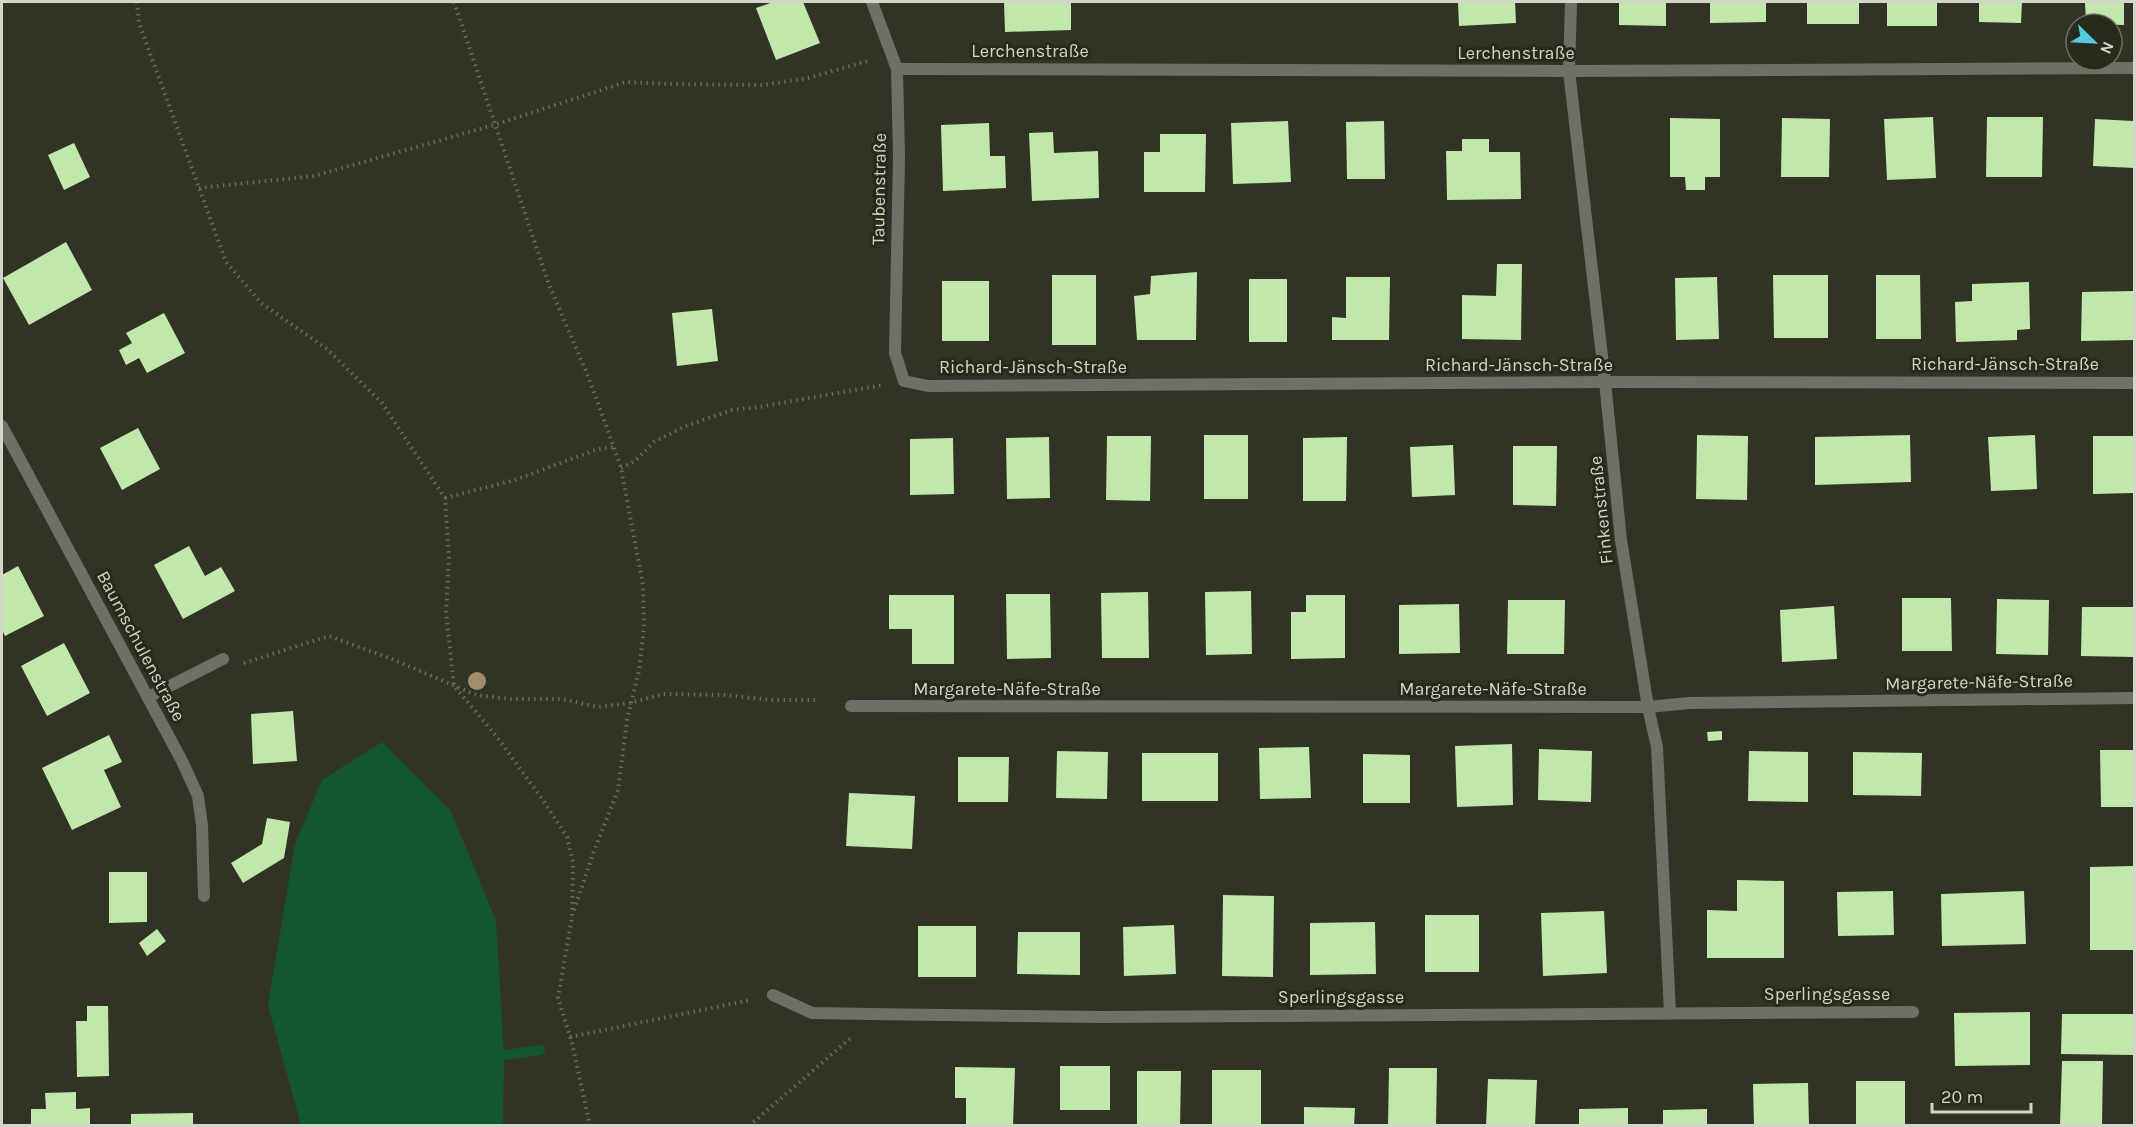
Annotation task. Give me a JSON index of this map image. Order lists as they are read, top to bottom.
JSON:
{
  "streets": {
    "street": [
      "Lerchenstraße",
      "Taubenstraße",
      "Richard-Jänsch-Straße",
      "Finkenstraße",
      "Baumschulenstraße",
      "Margarete-Näfe-Straße",
      "Sperlingsgasse"
    ]
  },
  "crossings": [
    ["Lerchenstraße", "Taubenstraße"],
    ["Lerchenstraße", "Finkenstraße"],
    ["Taubenstraße", "Richard-Jänsch-Straße"],
    ["Richard-Jänsch-Straße", "Finkenstraße"],
    ["Finkenstraße", "Margarete-Näfe-Straße"],
    ["Finkenstraße", "Sperlingsgasse"]
  ],
  "scale_bar": "20 m",
  "north": "bottom right"
}
